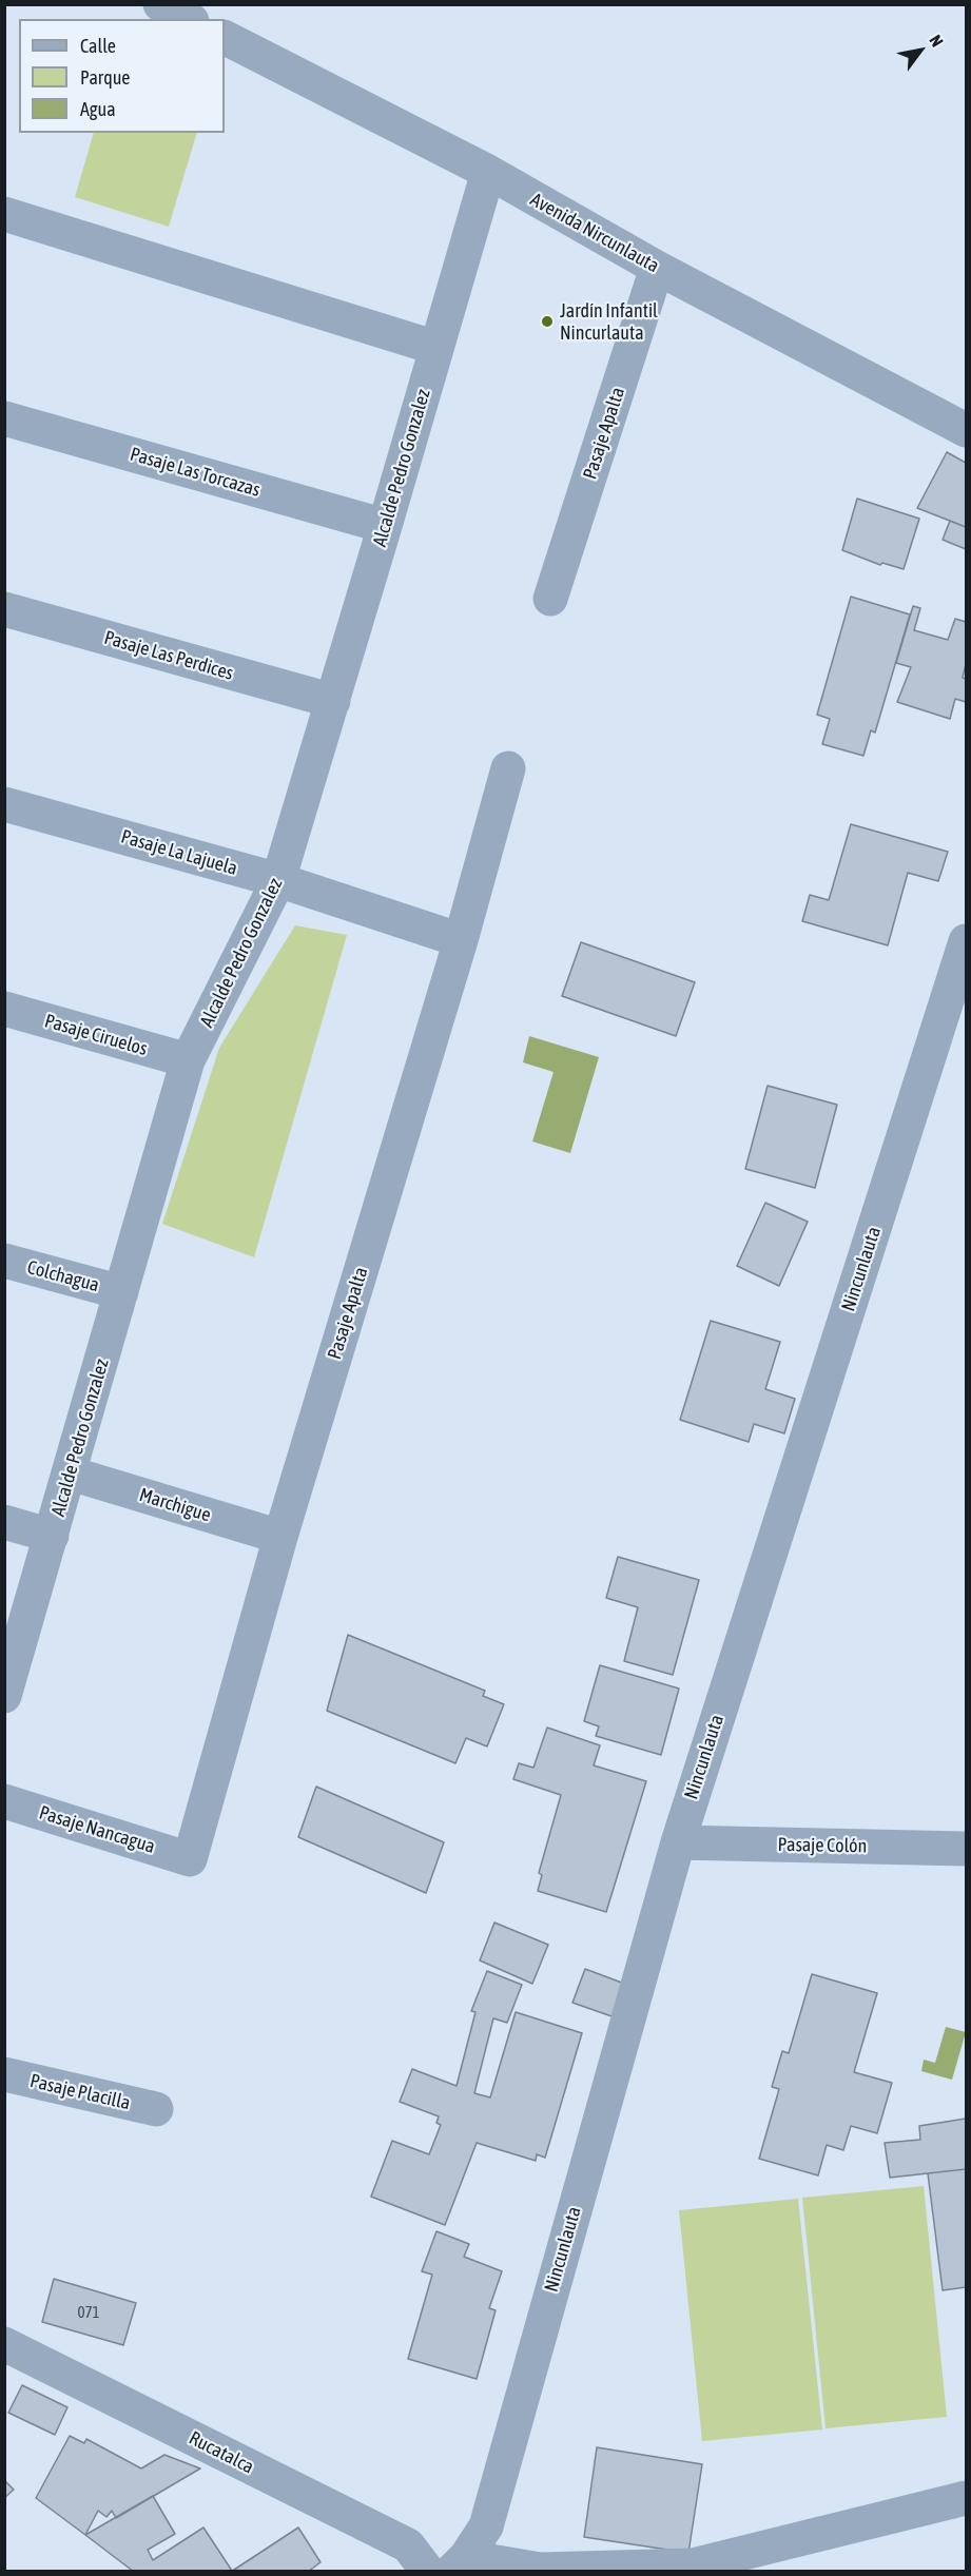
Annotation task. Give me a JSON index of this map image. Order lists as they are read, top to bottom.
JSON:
{
  "streets": {
    "street": [
      "Avenida Nircunlauta",
      "Pasaje Apalta",
      "Alcalde Pedro Gonzalez",
      "Pasaje Las Torcazas",
      "Pasaje Las Perdices",
      "Pasaje La Lajuela",
      "Pasaje Ciruelos",
      "Nincunlauta",
      "Colchagua",
      "Marchigue",
      "Pasaje Nancagua",
      "Pasaje Colón",
      "Pasaje Placilla",
      "Rucatalca"
    ]
  },
  "crossings": [
    ["Avenida Nircunlauta", "Pasaje Apalta"],
    ["Avenida Nircunlauta", "Alcalde Pedro Gonzalez"],
    ["Pasaje Apalta", "Pasaje La Lajuela"],
    ["Pasaje Apalta", "Marchigue"],
    ["Pasaje Apalta", "Pasaje Nancagua"],
    ["Alcalde Pedro Gonzalez", "Pasaje Las Torcazas"],
    ["Alcalde Pedro Gonzalez", "Pasaje Las Perdices"],
    ["Alcalde Pedro Gonzalez", "Pasaje La Lajuela"],
    ["Alcalde Pedro Gonzalez", "Pasaje Ciruelos"],
    ["Alcalde Pedro Gonzalez", "Colchagua"],
    ["Alcalde Pedro Gonzalez", "Marchigue"],
    ["Nincunlauta", "Pasaje Colón"]
  ],
  "places": ["Jardín Infantil Nincurlauta"],
  "house_numbers": ["071"],
  "legend": ["Calle", "Parque", "Agua"],
  "north": "top right"
}
